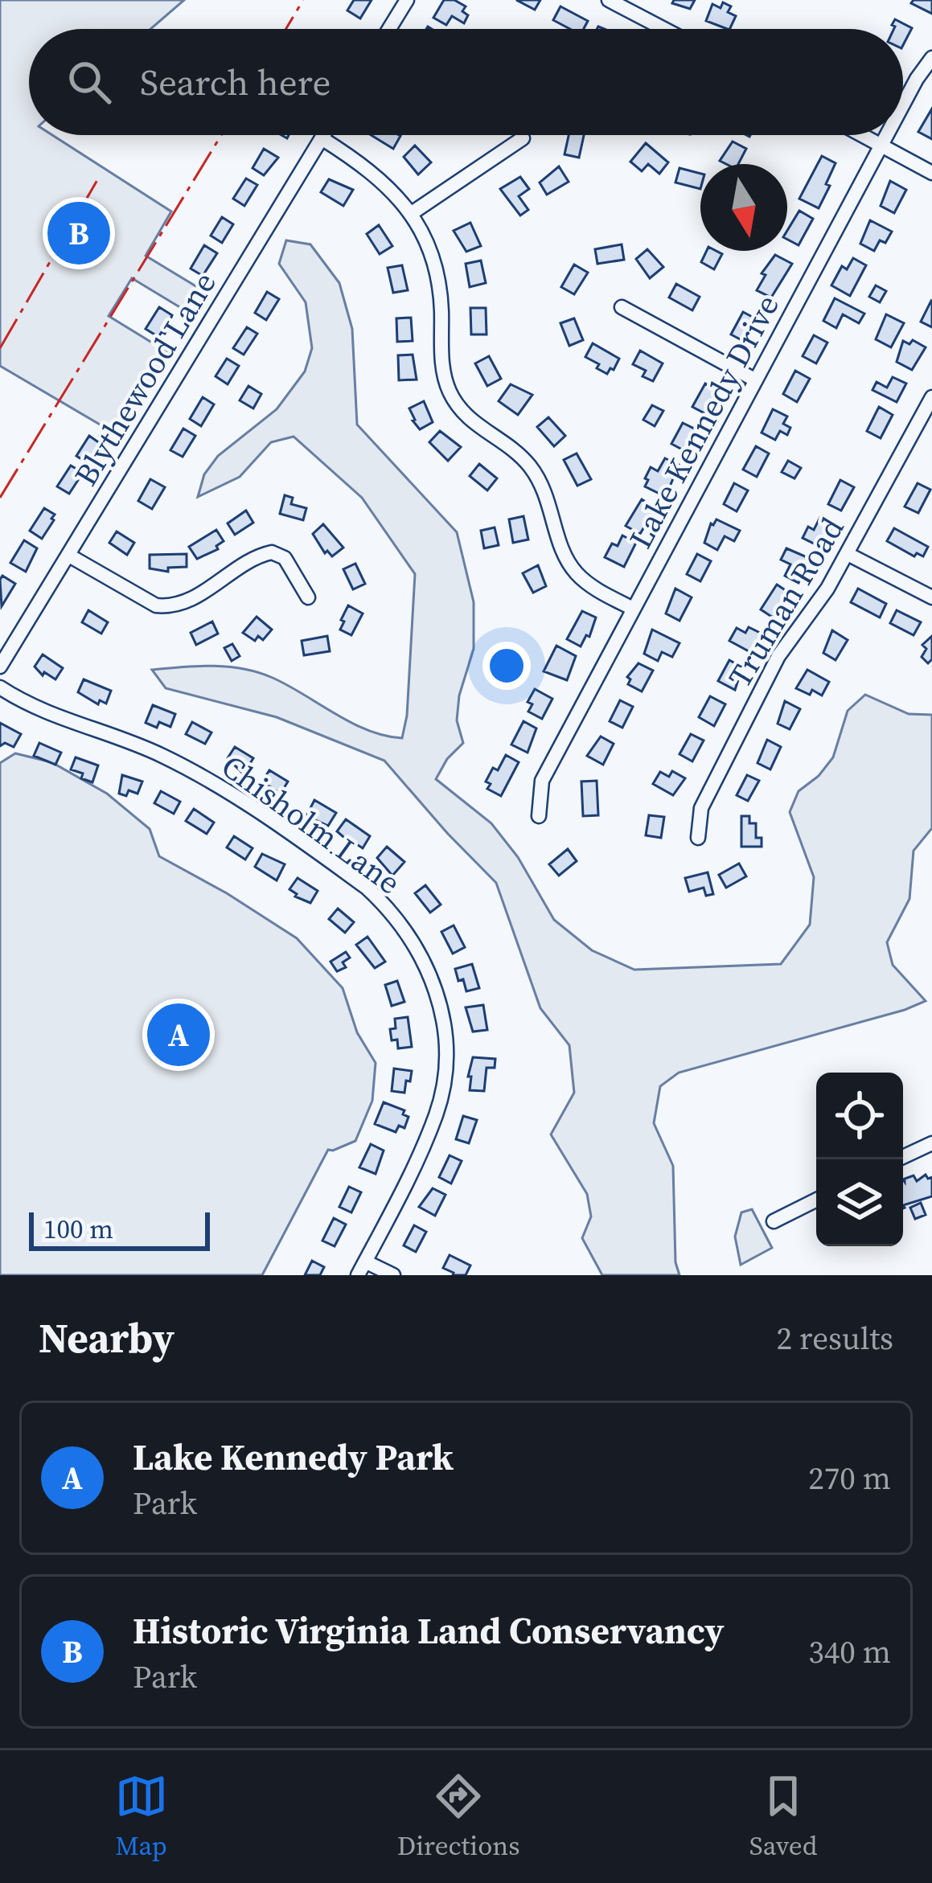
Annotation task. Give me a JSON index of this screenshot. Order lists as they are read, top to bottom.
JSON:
{
  "streets": {
    "street": [
      "Blythewood Lane",
      "Lake Kennedy Drive",
      "Truman Road",
      "Chisholm Lane"
    ]
  },
  "scale_bar": "100 m",
  "north": "bottom",
  "page": {
    "search": "Search here",
    "pins": ["B", "A"],
    "scale": "100 m",
    "heading": ["Nearby", "2 results"],
    "list": [
      {
        "mark": "A",
        "name": "Lake Kennedy Park",
        "note": "Park",
        "value": "270 m"
      },
      {
        "mark": "B",
        "name": "Historic Virginia Land Conservancy",
        "note": "Park",
        "value": "340 m"
      }
    ],
    "nav": ["Map", "Directions", "Saved"]
  }
}
